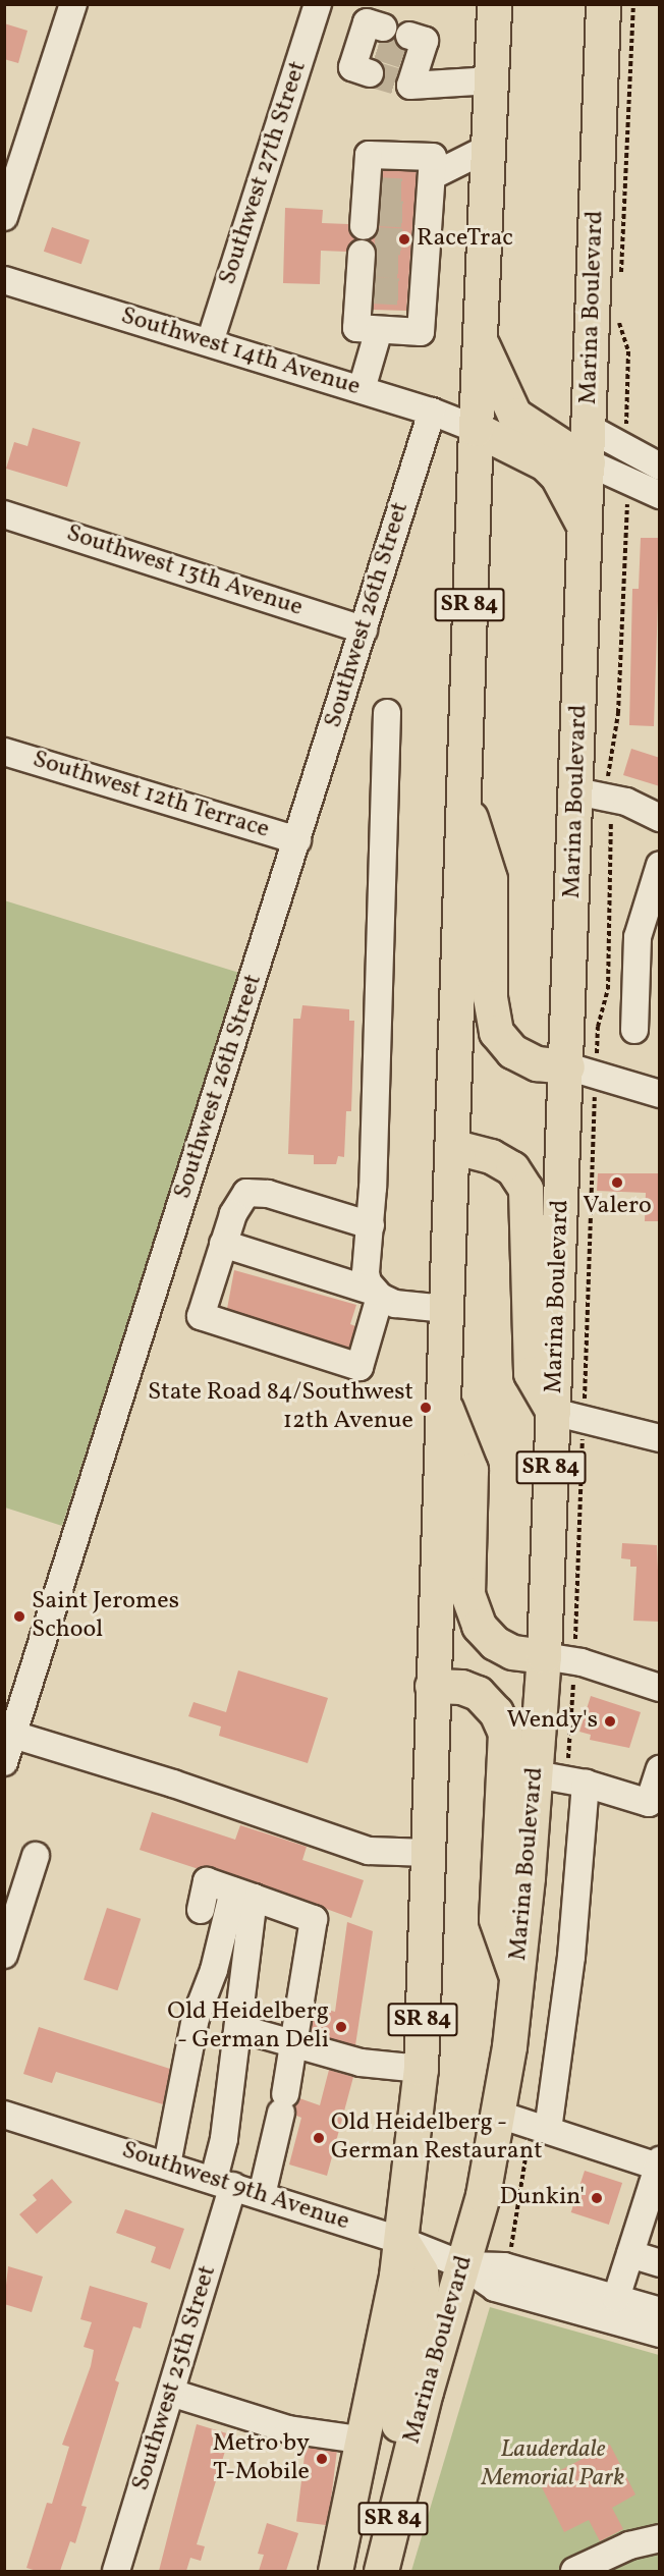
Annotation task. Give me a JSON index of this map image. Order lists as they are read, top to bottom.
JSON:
{
  "streets": {
    "main road": ["Marina Boulevard", "SR 84"],
    "street": [
      "Southwest 27th Street",
      "Southwest 14th Avenue",
      "Southwest 13th Avenue",
      "Southwest 26th Street",
      "Southwest 12th Terrace",
      "Southwest 9th Avenue",
      "Southwest 25th Street"
    ]
  },
  "crossings": [
    ["Southwest 27th Street", "Southwest 14th Avenue"],
    ["Marina Boulevard", "Southwest 14th Avenue"],
    ["Marina Boulevard", "Southwest 9th Avenue"],
    ["Southwest 14th Avenue", "Southwest 26th Street"],
    ["Southwest 13th Avenue", "Southwest 26th Street"],
    ["Southwest 26th Street", "Southwest 12th Terrace"],
    ["Southwest 9th Avenue", "Southwest 25th Street"]
  ],
  "parks": ["Lauderdale Memorial Park"],
  "places": [
    "RaceTrac",
    "Valero",
    "State Road 84/Southwest 12th Avenue",
    "Saint Jeromes School",
    "Wendy's",
    "Old Heidelberg - German Deli",
    "Old Heidelberg - German Restaurant",
    "Dunkin'",
    "Metro by T-Mobile"
  ]
}
